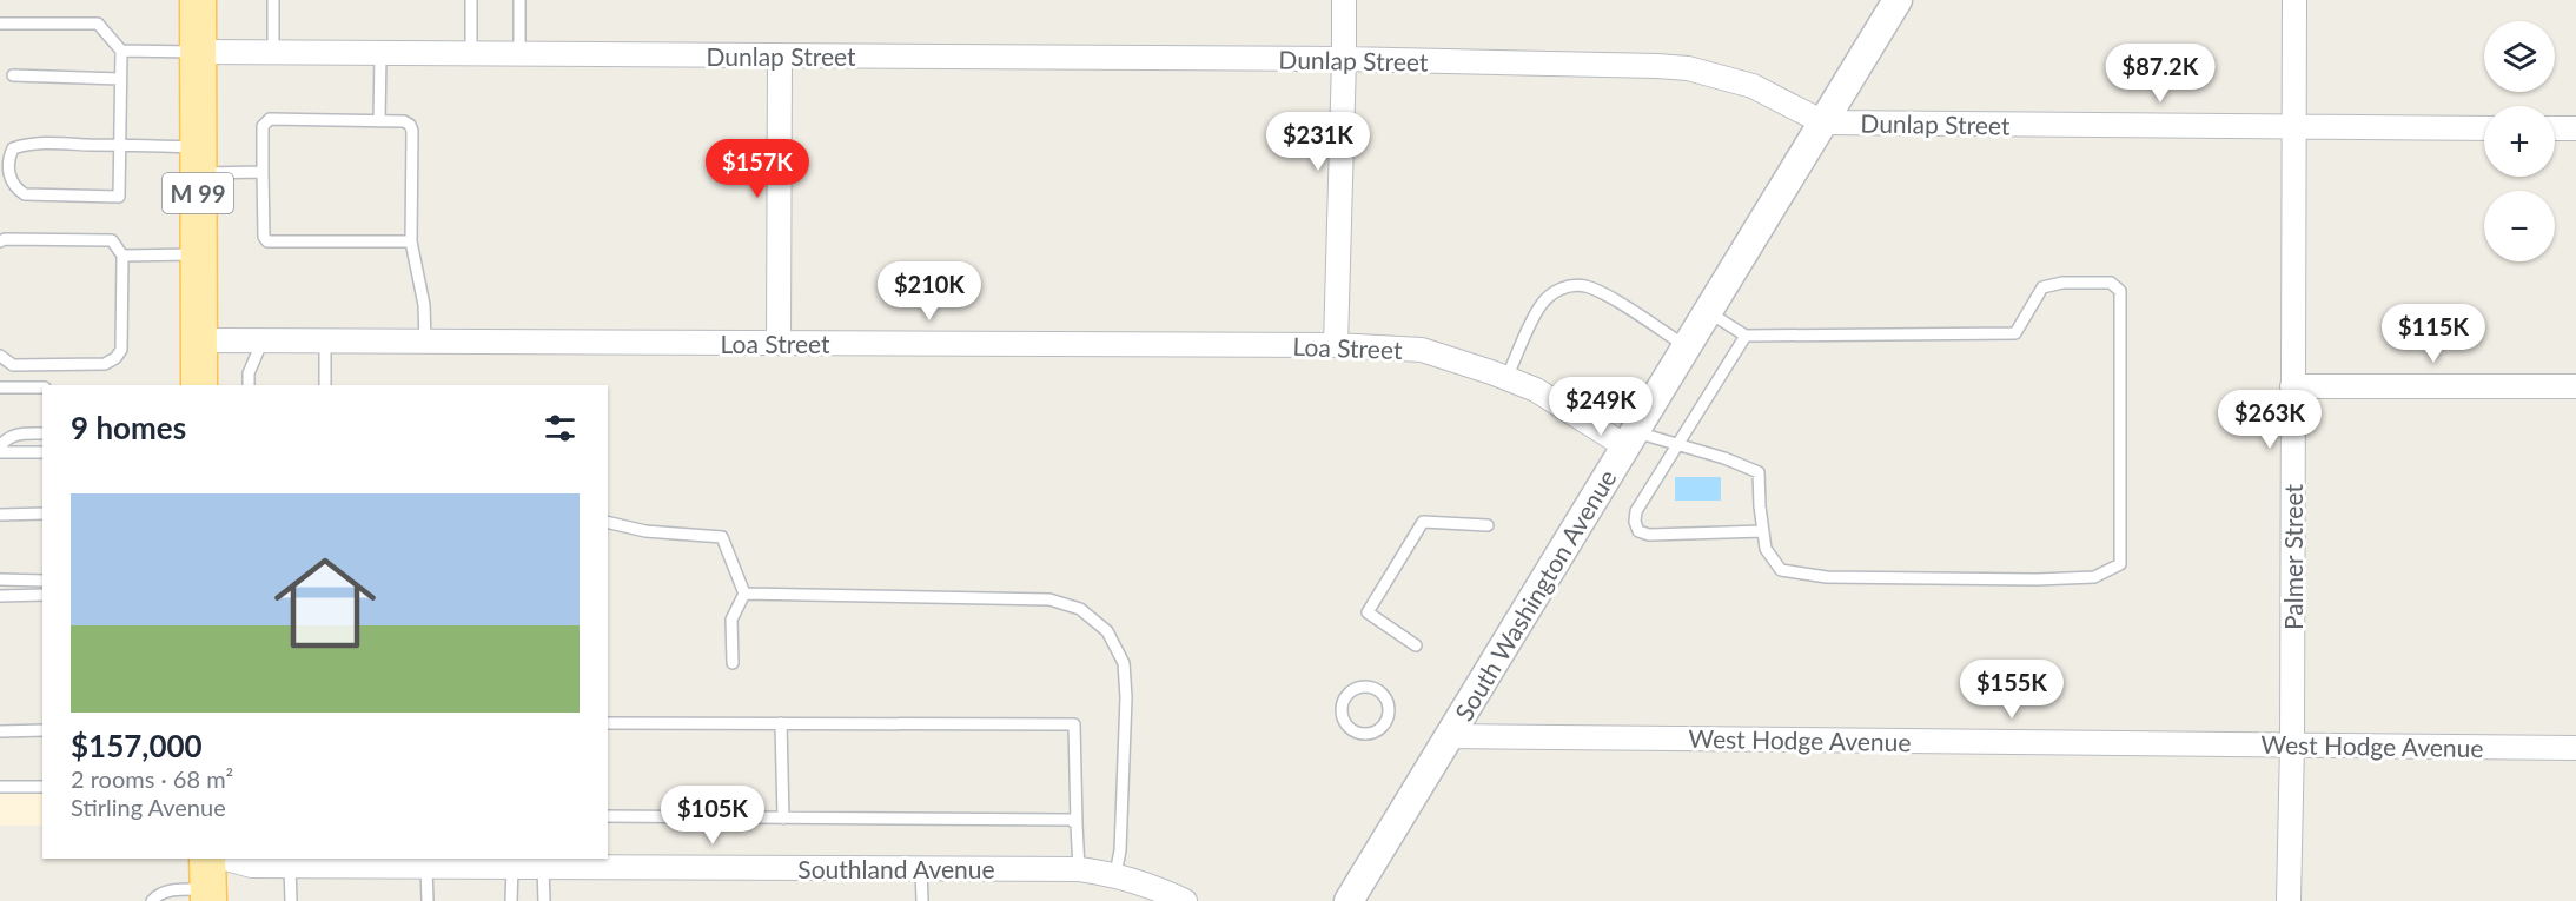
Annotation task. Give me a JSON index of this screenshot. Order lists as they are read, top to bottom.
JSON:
{
  "streets": {
    "main road": ["M 99"],
    "street": [
      "Dunlap Street",
      "Loa Street",
      "Palmer Street",
      "South Washington Avenue",
      "West Hodge Avenue",
      "Southland Avenue"
    ]
  },
  "crossings": [
    ["Dunlap Street", "M 99"],
    ["Dunlap Street", "Palmer Street"],
    ["Dunlap Street", "South Washington Avenue"],
    ["M 99", "Loa Street"],
    ["Loa Street", "South Washington Avenue"],
    ["Palmer Street", "West Hodge Avenue"],
    ["South Washington Avenue", "West Hodge Avenue"]
  ],
  "page": {
    "map_buttons": ["+", "−"],
    "price": [
      "$87.2K",
      "$231K",
      "$157K",
      "$210K",
      "$115K",
      "$249K",
      "$263K",
      "$155K",
      "$105K"
    ],
    "heading": "9 homes",
    "list": [
      {
        "name": "$157,000",
        "note": "2 rooms · 68 m² · Stirling Avenue"
      }
    ]
  }
}
